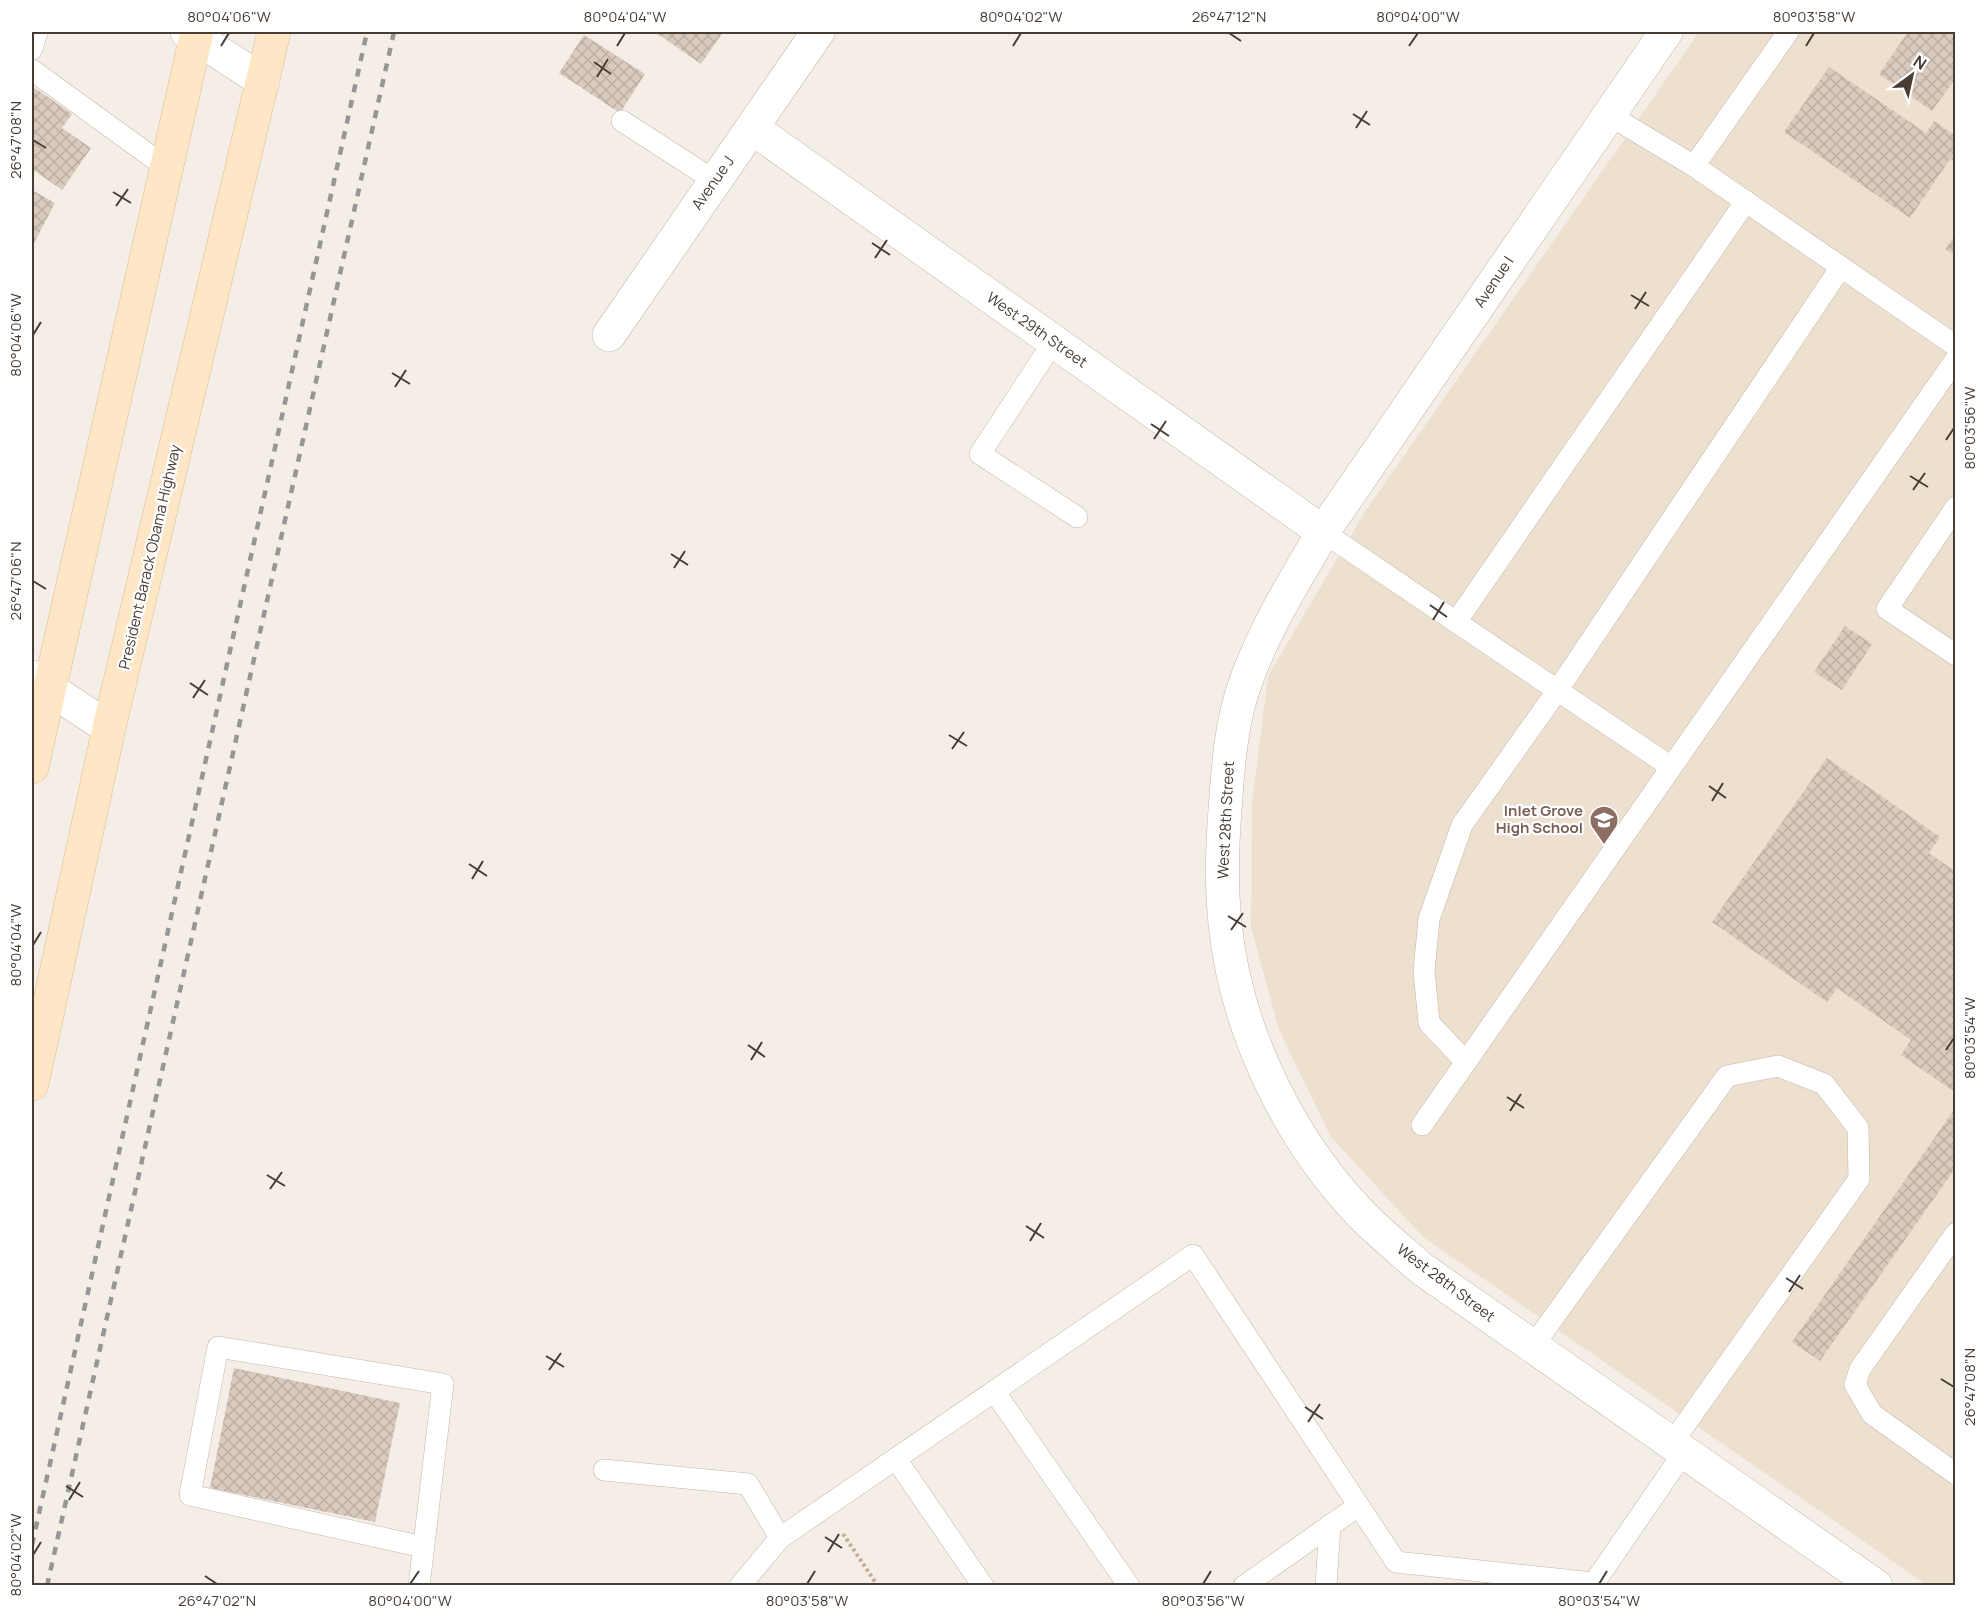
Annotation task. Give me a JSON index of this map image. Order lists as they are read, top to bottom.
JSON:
{
  "streets": {
    "main road": ["President Barack Obama Highway"],
    "street": [
      "Avenue J",
      "Avenue I",
      "West 29th Street",
      "West 28th Street"
    ]
  },
  "crossings": [
    ["Avenue J", "West 29th Street"],
    ["Avenue I", "West 29th Street"],
    ["Avenue I", "West 28th Street"],
    ["West 29th Street", "West 28th Street"]
  ],
  "places": {
    "school or university": ["Inlet Grove High School"]
  },
  "north": "top right",
  "coordinates": [
    "80°04'06\"W",
    "80°04'04\"W",
    "80°04'02\"W",
    "26°47'12\"N",
    "80°04'00\"W",
    "80°03'58\"W",
    "26°47'08\"N",
    "80°03'56\"W",
    "26°47'06\"N",
    "80°03'54\"W",
    "26°47'02\"N"
  ]
}
